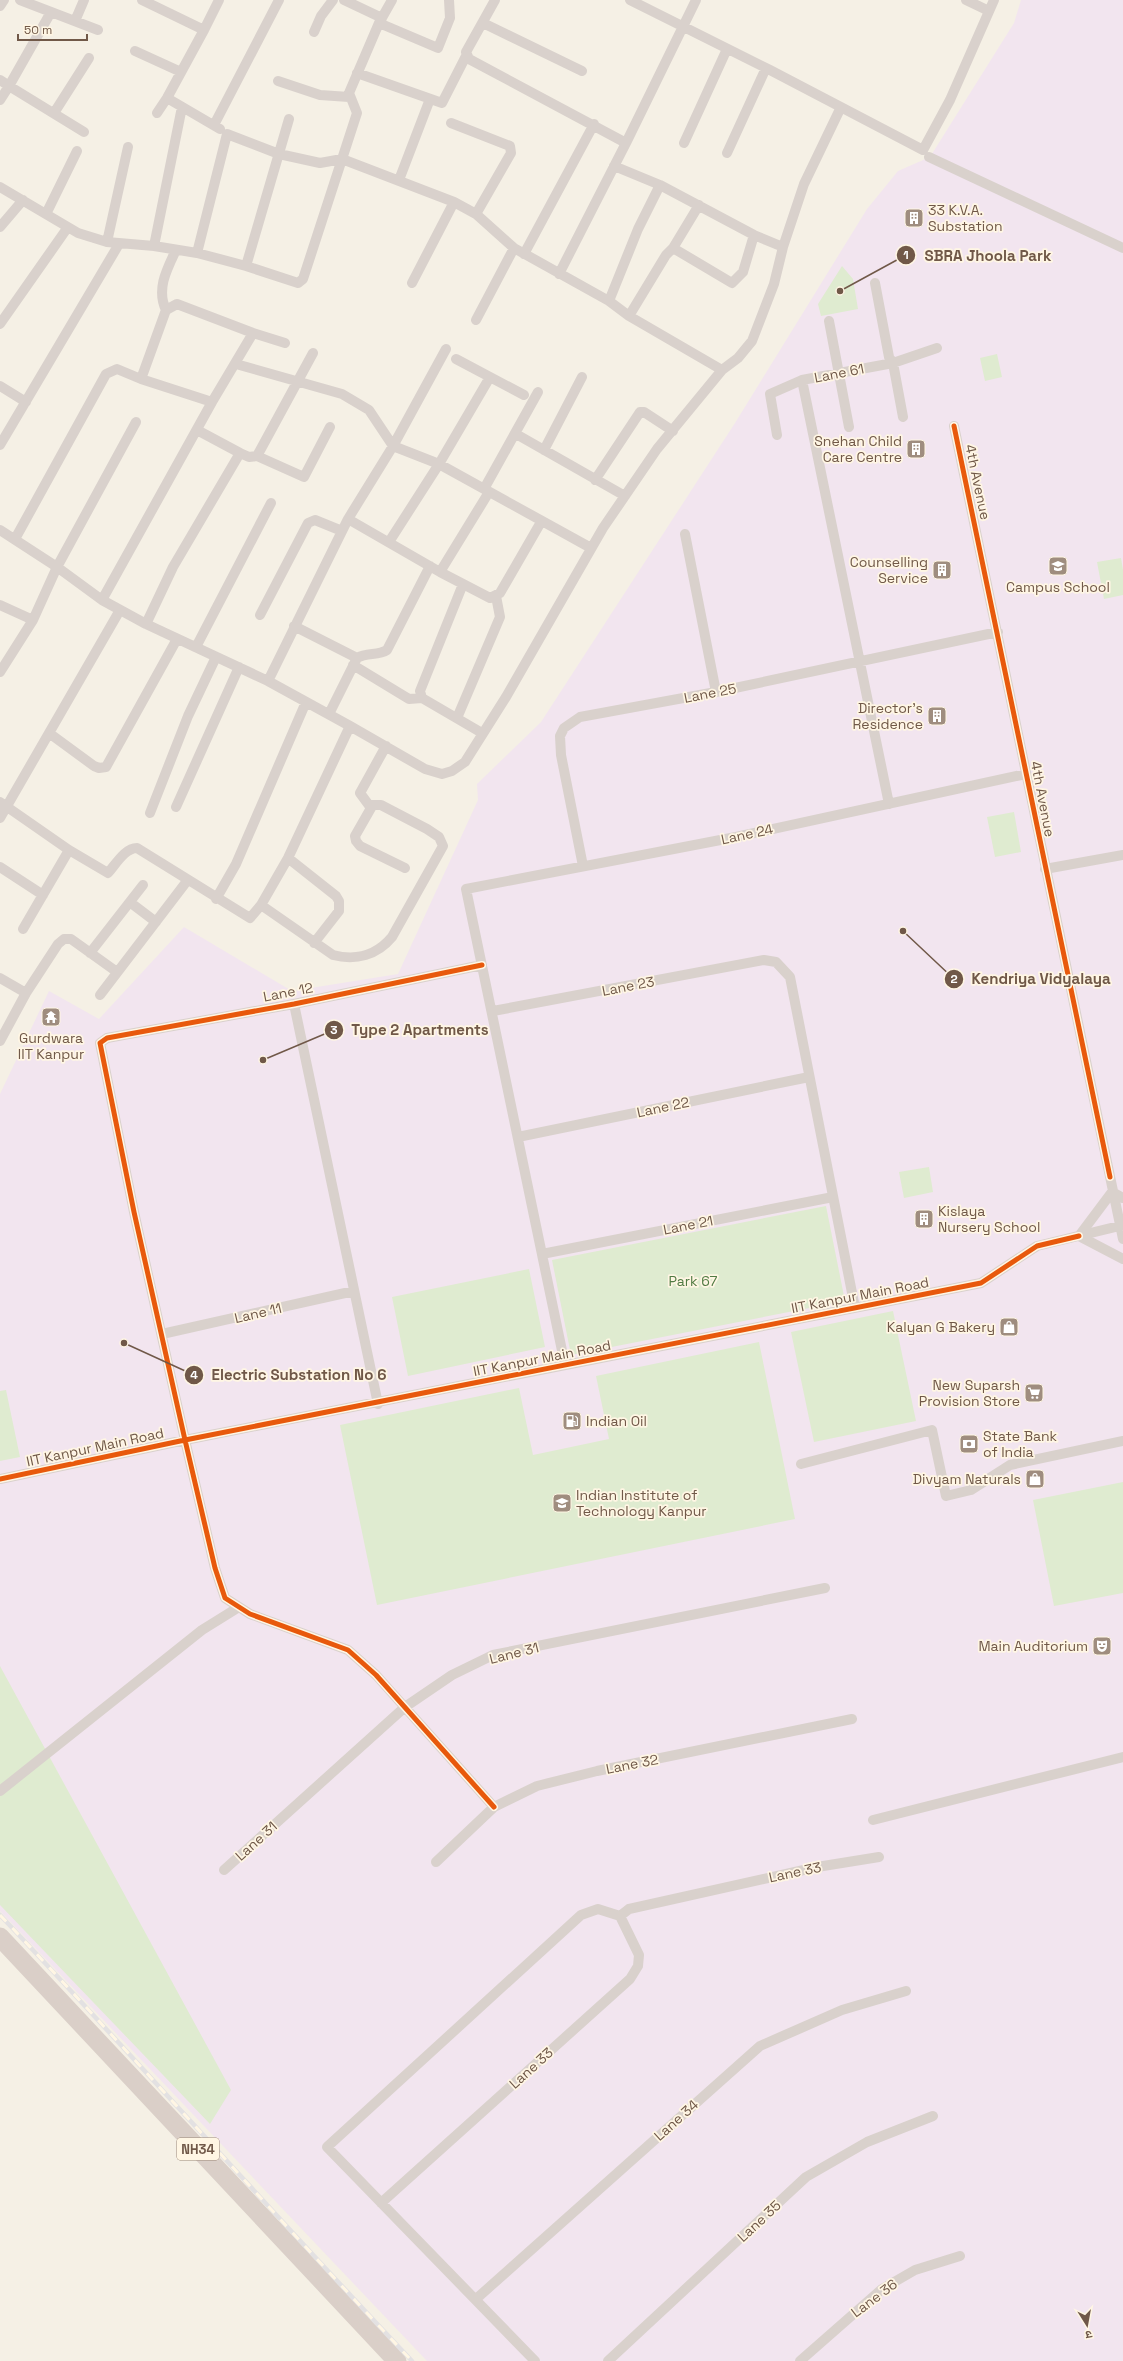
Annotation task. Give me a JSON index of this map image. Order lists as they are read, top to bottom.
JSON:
{
  "streets": {
    "highway": ["NH34"],
    "street": [
      "Lane 61",
      "4th Avenue",
      "Lane 25",
      "Lane 24",
      "Lane 23",
      "Lane 12",
      "Lane 22",
      "Lane 21",
      "IIT Kanpur Main Road",
      "Lane 11",
      "Lane 31",
      "Lane 32",
      "Lane 33",
      "Lane 34",
      "Lane 35",
      "Lane 36"
    ]
  },
  "crossings": [
    ["Lane 61", "Lane 25"],
    ["Lane 61", "Lane 24"],
    ["4th Avenue", "Lane 25"],
    ["4th Avenue", "Lane 24"],
    ["4th Avenue", "IIT Kanpur Main Road"],
    ["Lane 25", "Lane 24"],
    ["Lane 24", "Lane 12"],
    ["Lane 23", "Lane 22"],
    ["Lane 12", "Lane 11"]
  ],
  "parks": ["Park 67"],
  "places": {
    "building": [
      "33 K.V.A. Substation",
      "Snehan Child Care Centre",
      "Counselling Service",
      "Director's Residence",
      "Kislaya Nursery School"
    ],
    "other": [
      "SBRA Jhoola Park",
      "Kendriya Vidyalaya",
      "Type 2 Apartments",
      "Electric Substation No 6"
    ],
    "school or university": ["Campus School", "Indian Institute of Technology Kanpur"],
    "temple": ["Gurdwara IIT Kanpur"],
    "shop": ["Kalyan G Bakery", "Divyam Naturals"],
    "supermarket": ["New Suparsh Provision Store"],
    "fuel station": ["Indian Oil"],
    "bank": ["State Bank of India"],
    "theatre": ["Main Auditorium"]
  },
  "scale_bar": "50 m",
  "north": "bottom"
}
